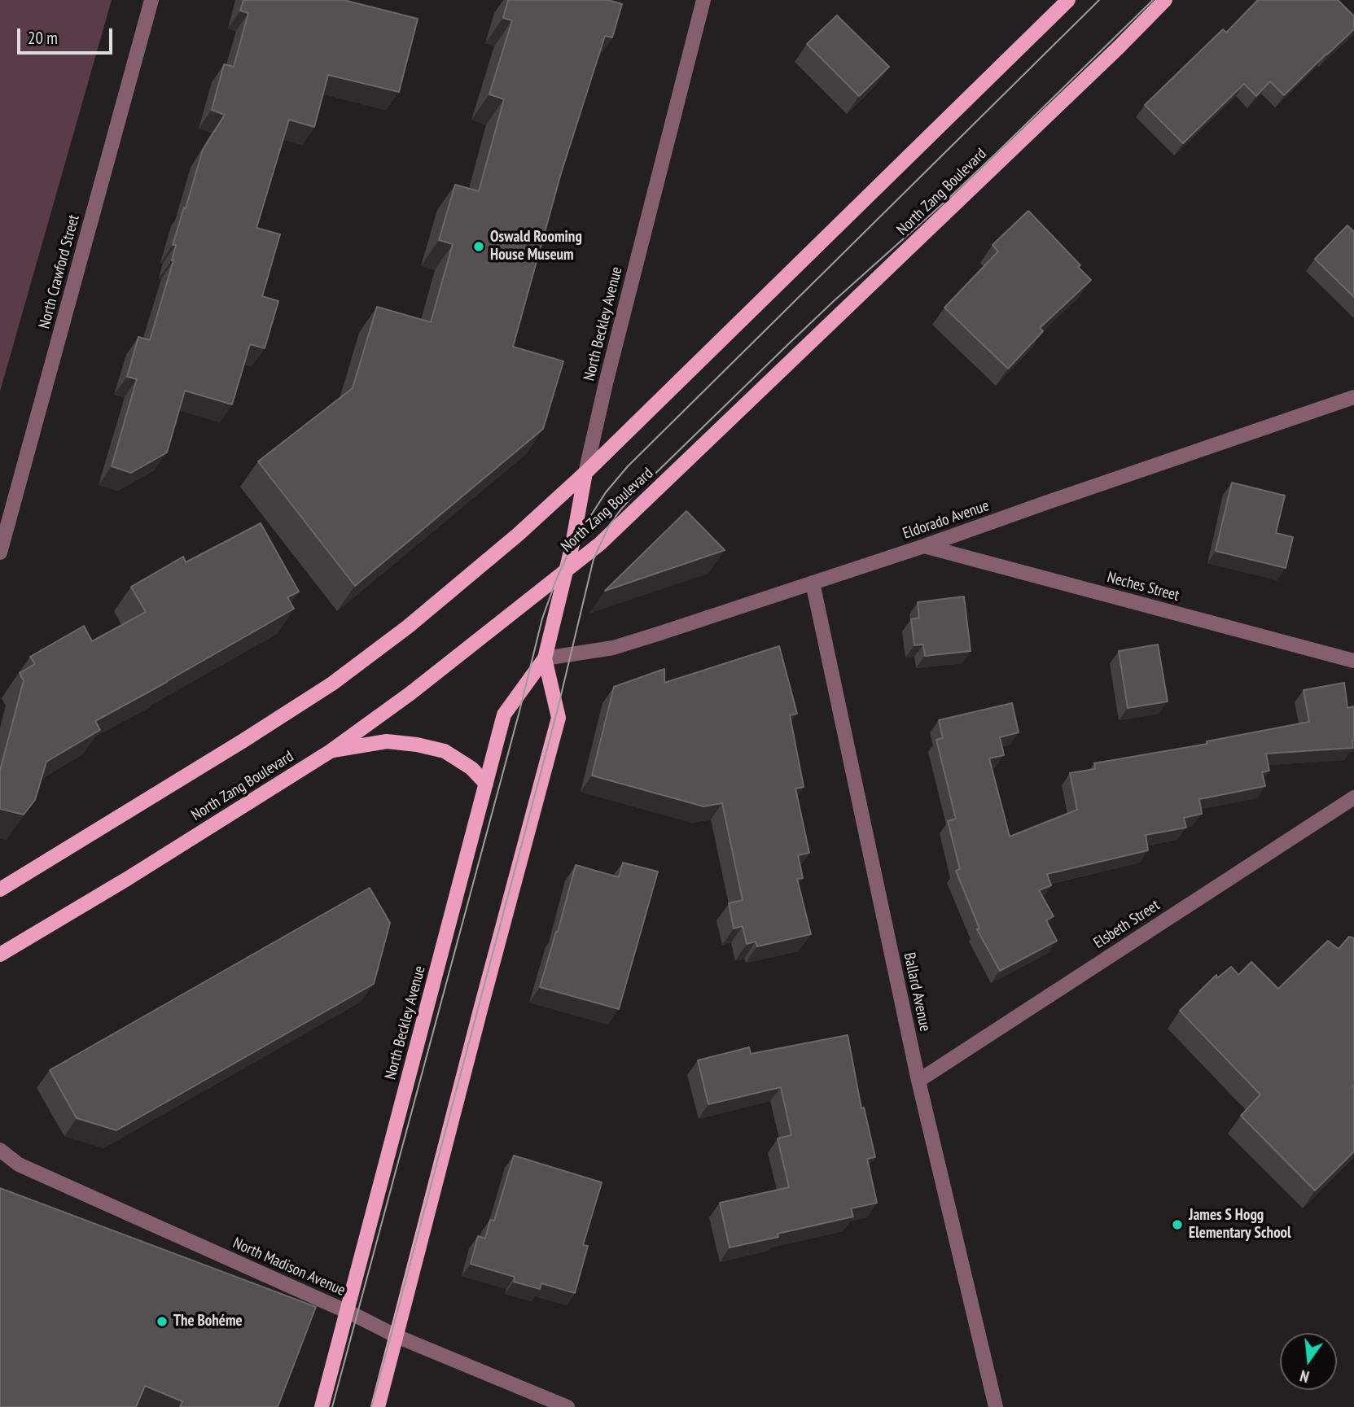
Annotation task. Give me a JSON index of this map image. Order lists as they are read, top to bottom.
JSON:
{
  "streets": {
    "main road": ["North Zang Boulevard", "North Beckley Avenue"],
    "street": [
      "North Crawford Street",
      "Eldorado Avenue",
      "Neches Street",
      "Elsbeth Street",
      "Ballard Avenue",
      "North Madison Avenue"
    ]
  },
  "crossings": [
    ["North Zang Boulevard", "North Beckley Avenue"],
    ["North Beckley Avenue", "Eldorado Avenue"],
    ["North Beckley Avenue", "North Madison Avenue"],
    ["Eldorado Avenue", "Neches Street"],
    ["Eldorado Avenue", "Ballard Avenue"],
    ["Elsbeth Street", "Ballard Avenue"]
  ],
  "places": ["Oswald Rooming House Museum", "James S Hogg Elementary School", "The Bohéme"],
  "scale_bar": "20 m",
  "north": "bottom"
}
